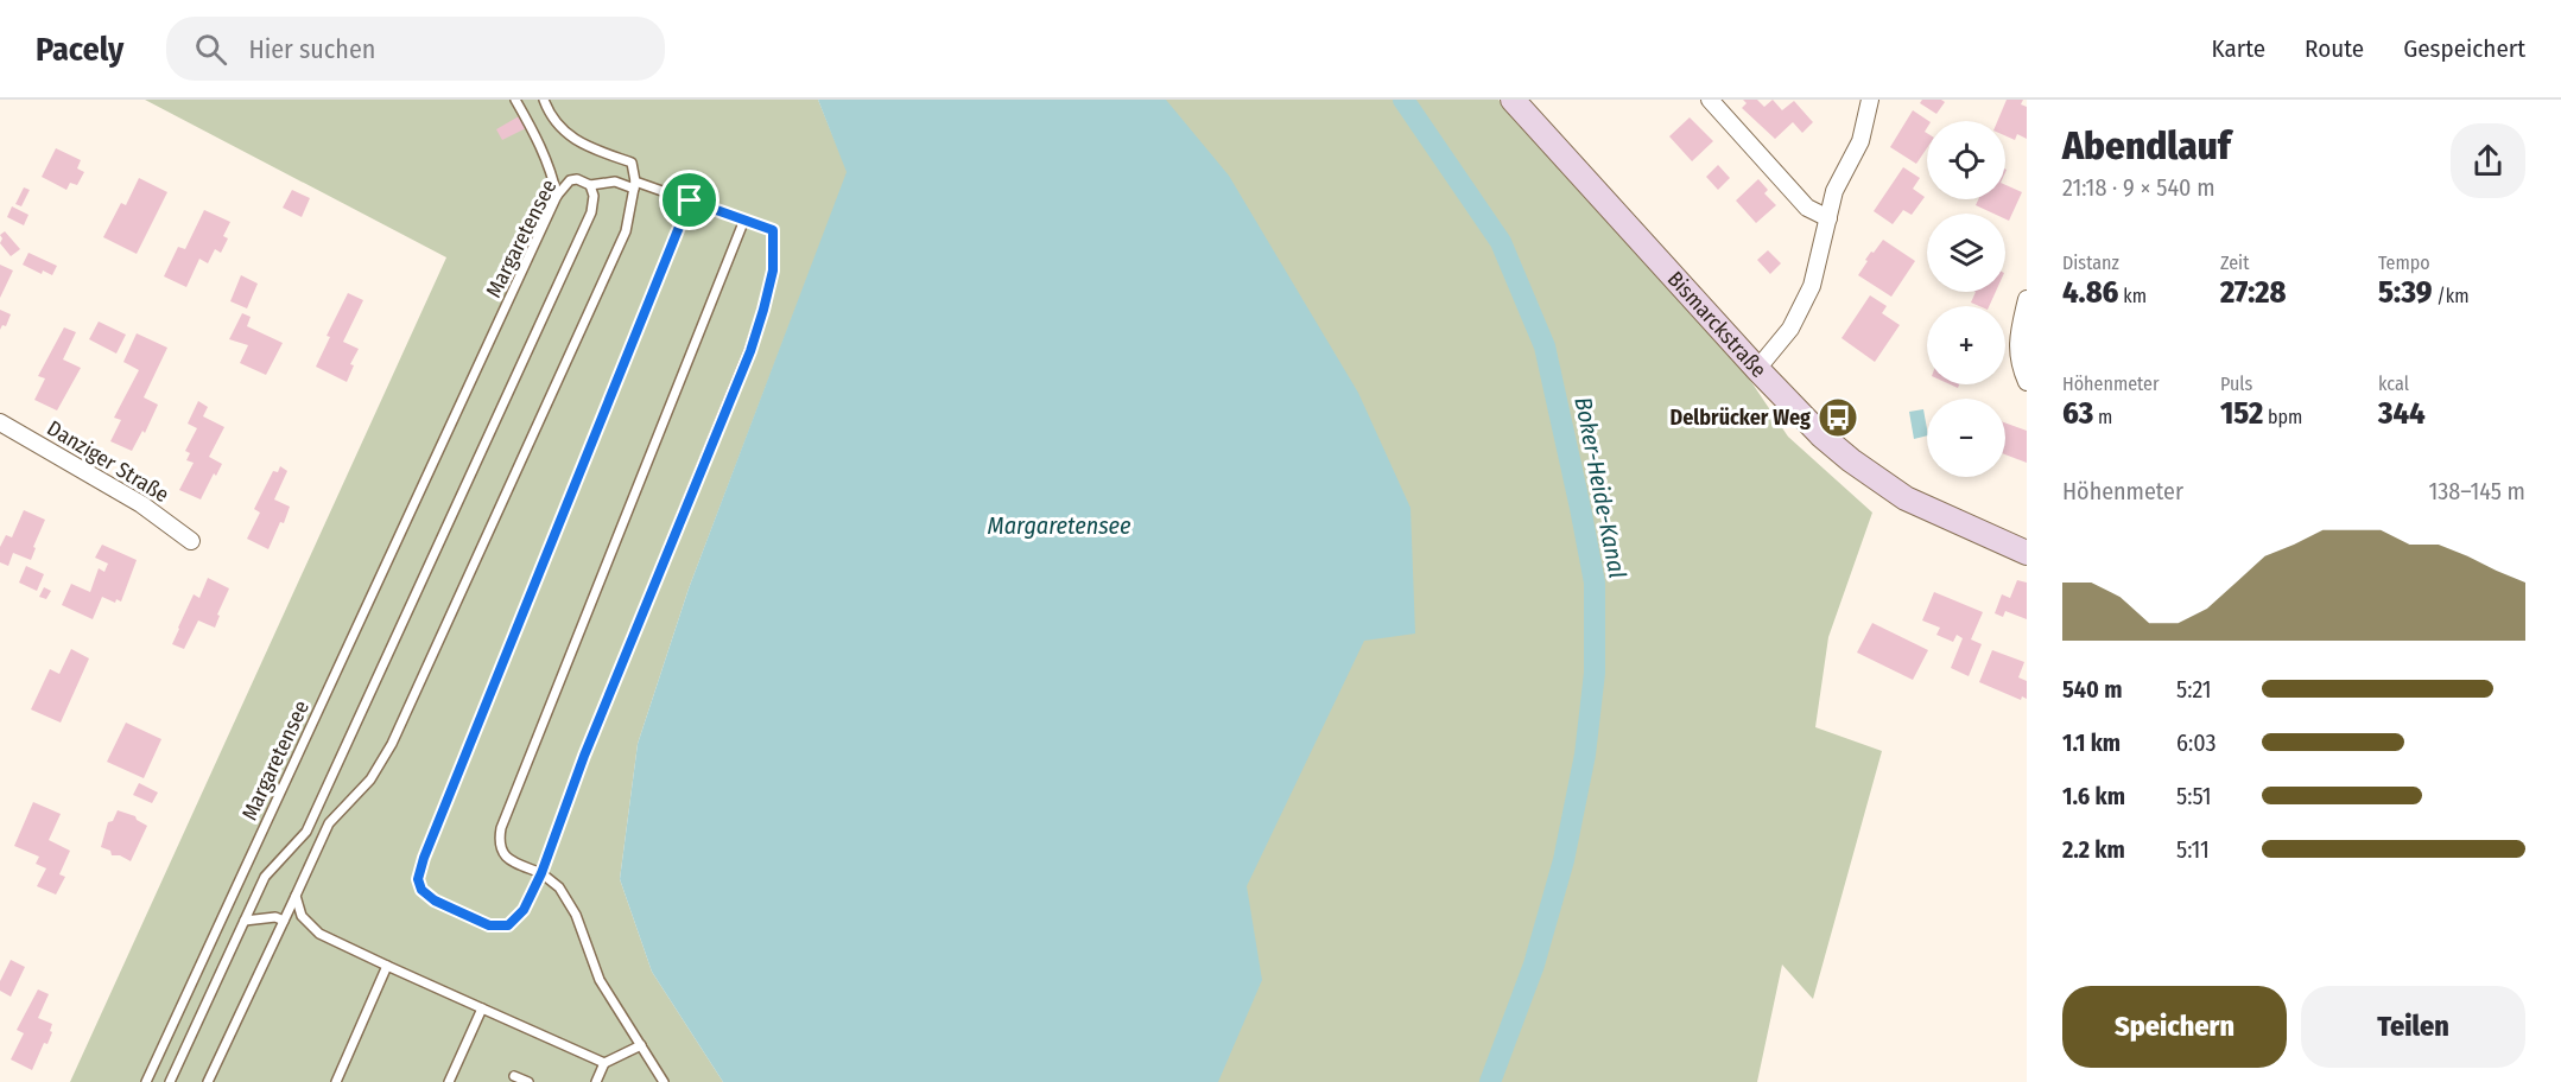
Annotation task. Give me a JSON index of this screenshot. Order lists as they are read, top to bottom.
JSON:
{
  "streets": {
    "main road": ["Bismarckstraße"],
    "street": ["Danziger Straße"],
    "lane": ["Margaretensee"]
  },
  "water": ["Boker-Heide-Kanal", "Margaretensee"],
  "places": {
    "bus stop": ["Delbrücker Weg"]
  },
  "page": {
    "header": "Pacely",
    "search": "Hier suchen",
    "nav": ["Karte", "Route", "Gespeichert"],
    "heading": ["Abendlauf", "21:18 · 9 × 540 m"],
    "map_buttons": ["+", "−"],
    "stats": [
      ["Distanz", "4.86 km"],
      ["Zeit", "27:28"],
      ["Tempo", "5:39 /km"],
      ["Höhenmeter", "63 m"],
      ["Puls", "152 bpm"],
      ["kcal", "344"]
    ],
    "chart": ["Höhenmeter", "138–145 m"],
    "list": [
      {
        "name": "540 m",
        "note": "5:21"
      },
      {
        "name": "1.1 km",
        "note": "6:03"
      },
      {
        "name": "1.6 km",
        "note": "5:51"
      },
      {
        "name": "2.2 km",
        "note": "5:11"
      }
    ],
    "buttons": ["Speichern", "Teilen"]
  }
}
